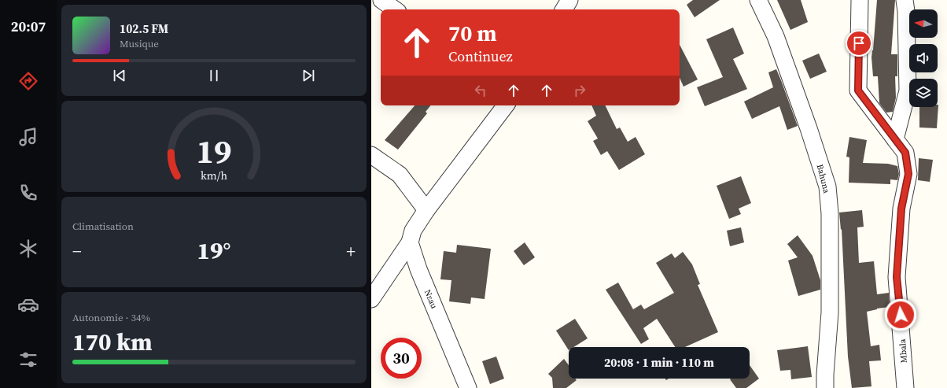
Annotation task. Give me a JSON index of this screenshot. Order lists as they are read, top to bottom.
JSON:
{
  "streets": {
    "street": ["Bahuna", "Nzau", "Mbala"]
  },
  "north": "left",
  "page": {
    "tabs": "20:07",
    "turn": ["70 m", "Continuez"],
    "song": ["102.5 FM", "Musique"],
    "tile": [
      "Climatisation",
      ["Autonomie · 34%", "170 km"]
    ],
    "heat": ["−", "19°", "+"],
    "limit": "30",
    "trip": "20:08 · 1 min · 110 m",
    "gauge": ["19", "km/h"]
  }
}
